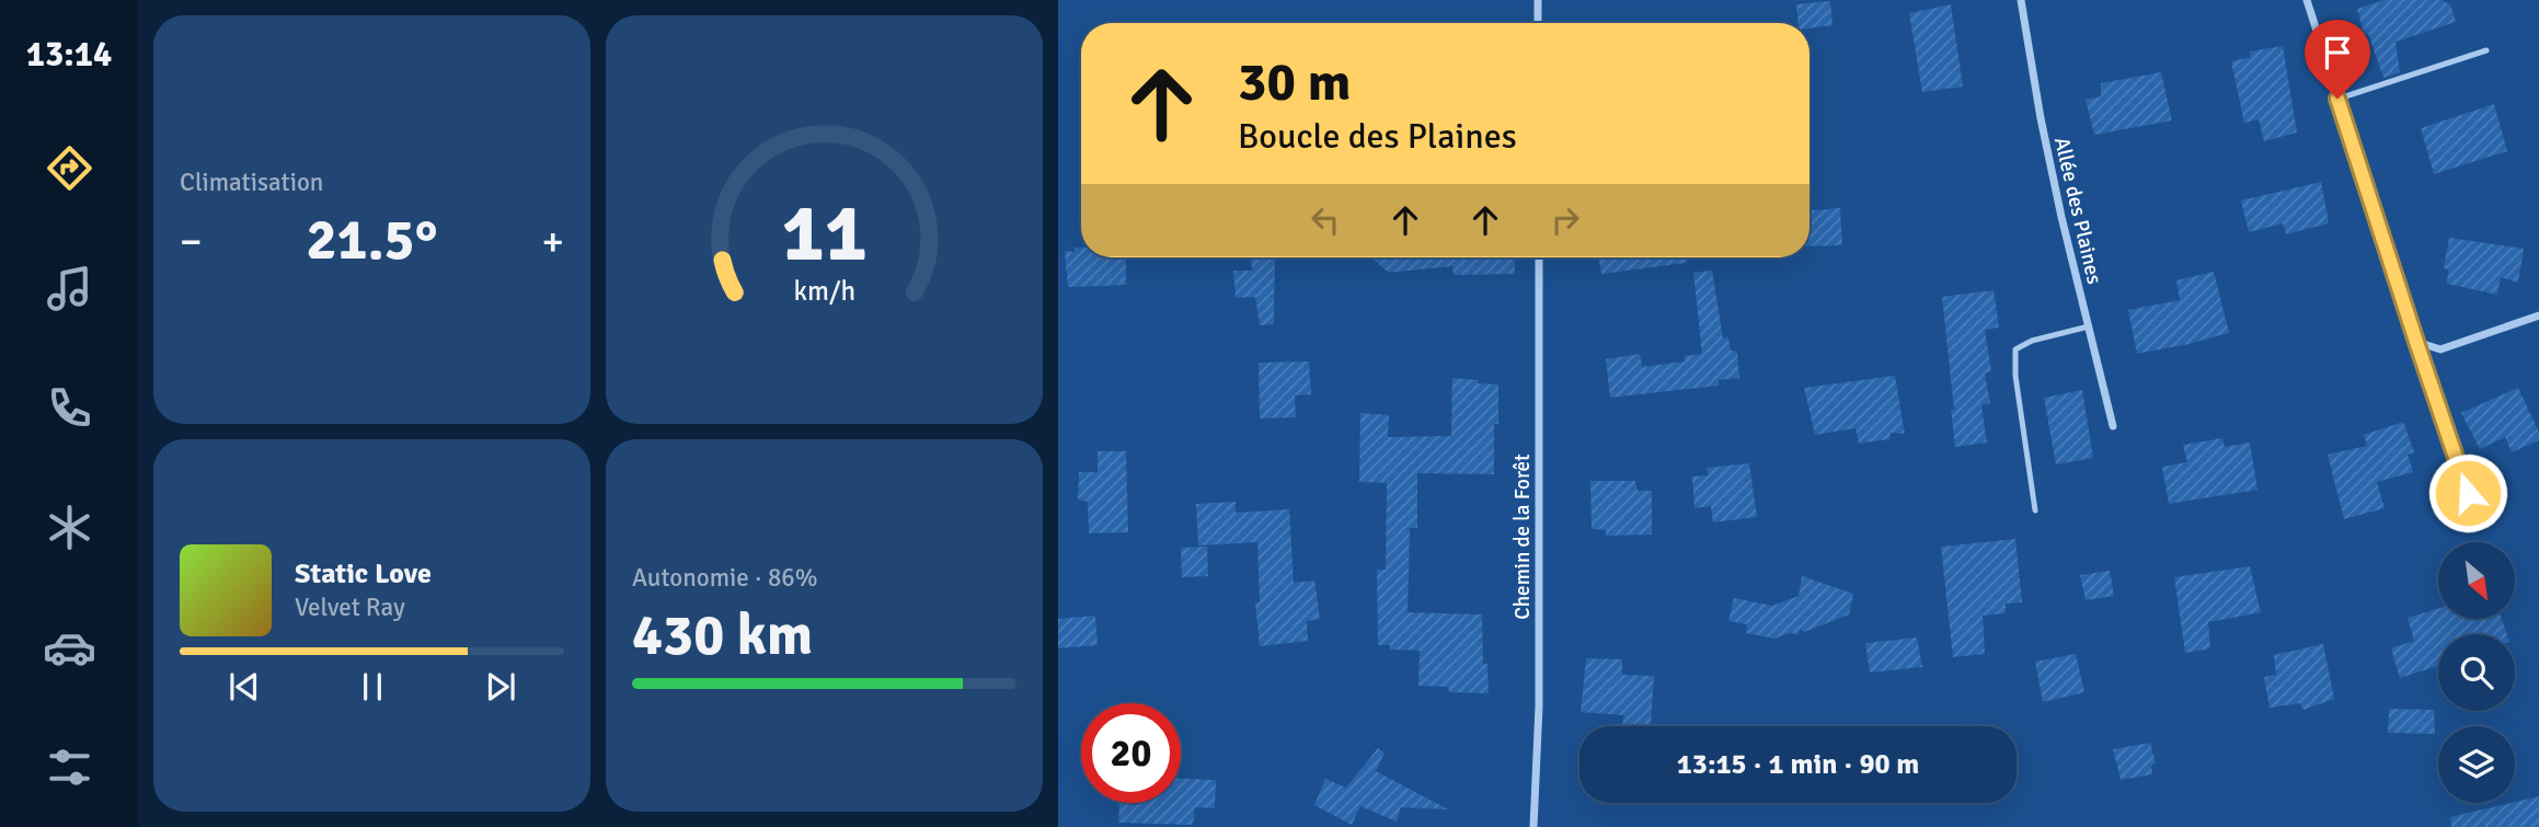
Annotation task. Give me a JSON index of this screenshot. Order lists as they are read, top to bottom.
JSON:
{
  "streets": {
    "street": ["Allée des Plaines", "Chemin de la Forêt"]
  },
  "north": "bottom right",
  "page": {
    "tabs": "13:14",
    "tile": [
      "Climatisation",
      ["Autonomie · 86%", "430 km"]
    ],
    "turn": ["30 m", "Boucle des Plaines"],
    "heat": ["−", "21.5°", "+"],
    "song": ["Static Love", "Velvet Ray"],
    "limit": "20",
    "trip": "13:15 · 1 min · 90 m",
    "gauge": ["11", "km/h"]
  }
}
